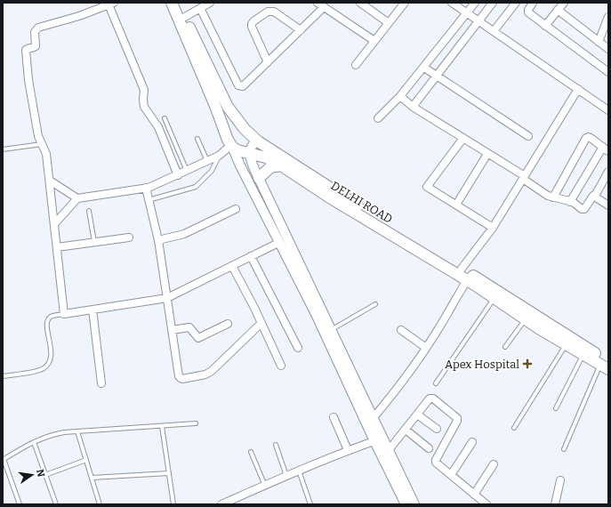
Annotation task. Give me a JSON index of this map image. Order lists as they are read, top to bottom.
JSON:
{
  "streets": {
    "main road": ["DELHI ROAD"]
  },
  "places": {
    "health": ["Apex Hospital"]
  },
  "north": "right"
}
